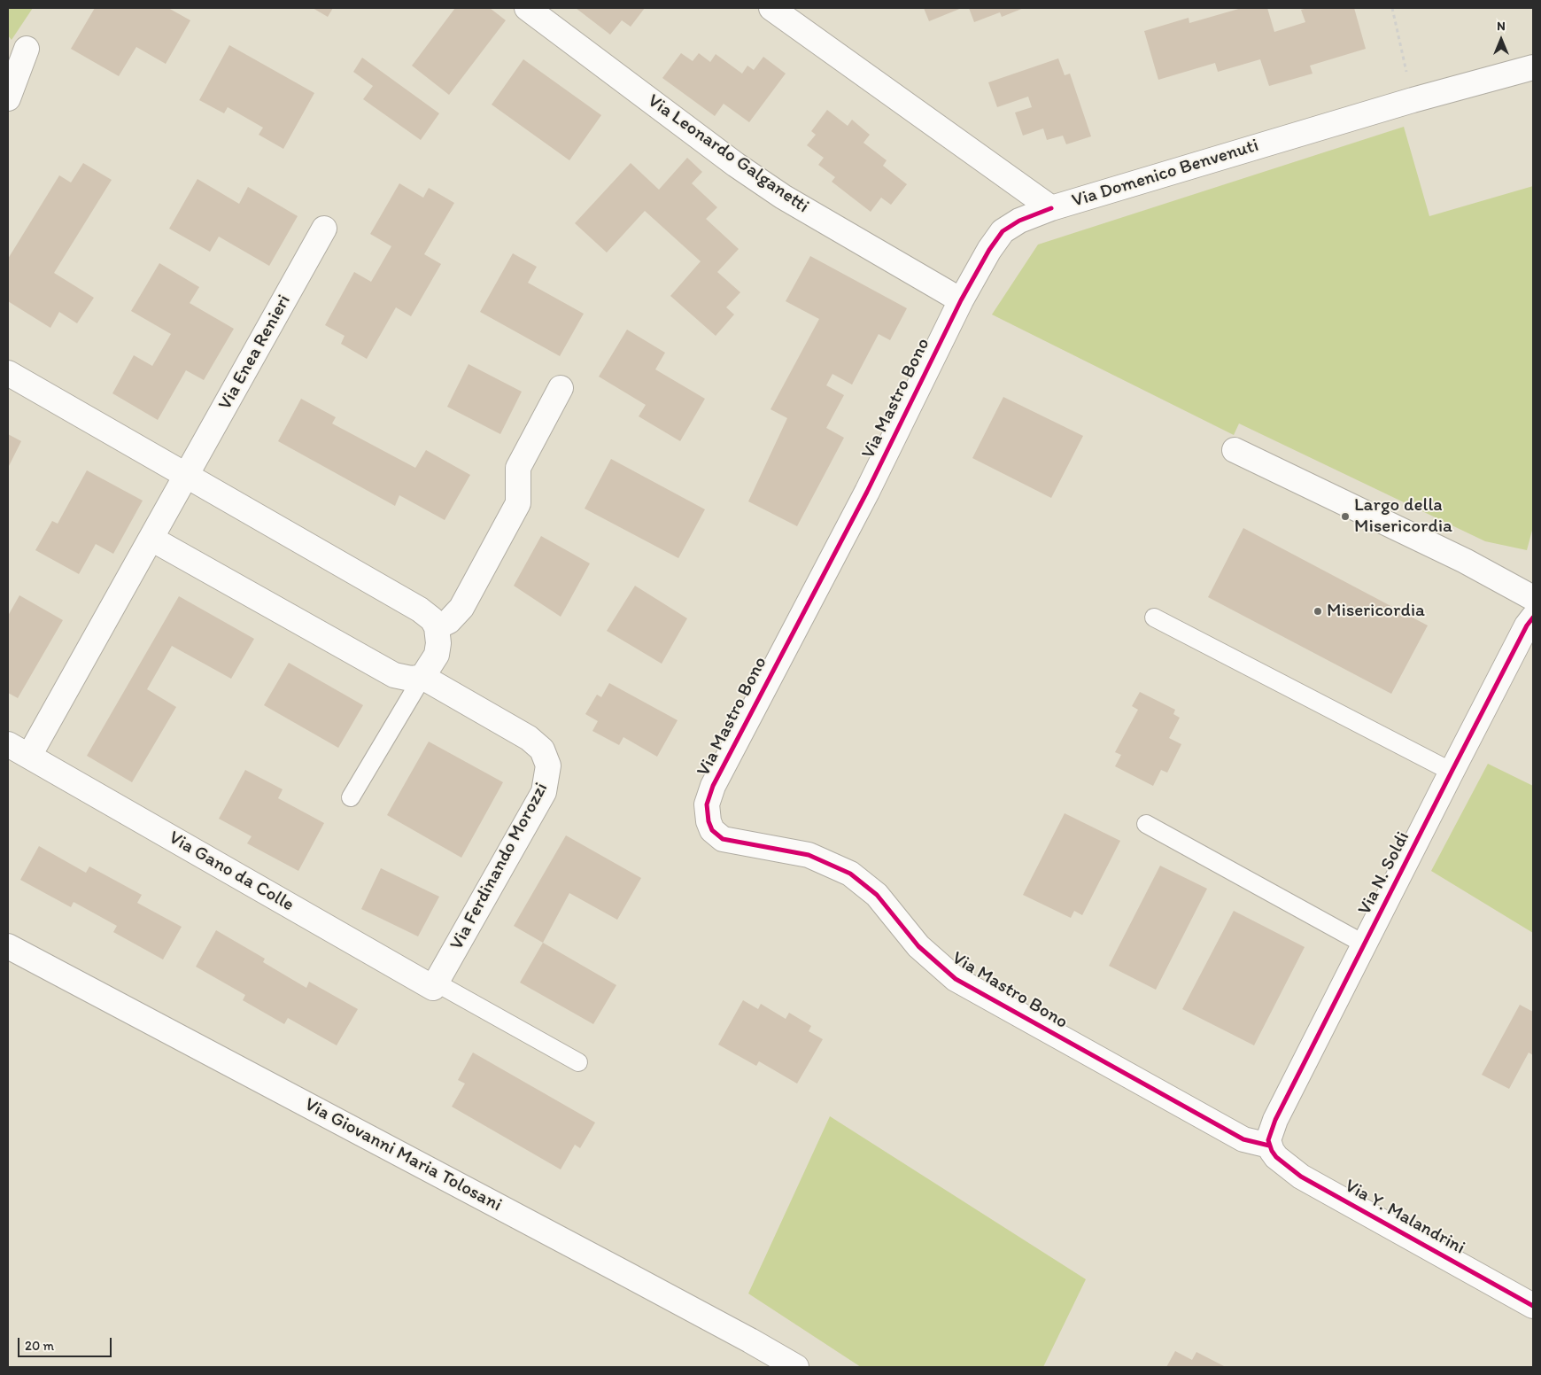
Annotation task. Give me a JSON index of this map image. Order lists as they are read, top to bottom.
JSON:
{
  "streets": {
    "street": [
      "Via Leonardo Galganetti",
      "Via Domenico Benvenuti",
      "Via Enea Renieri",
      "Via Mastro Bono",
      "Via Ferdinando Morozzi",
      "Via Gano da Colle",
      "Via N. Soldi",
      "Via Giovanni Maria Tolosani",
      "Via Y. Malandrini"
    ]
  },
  "crossings": [
    ["Via Leonardo Galganetti", "Via Mastro Bono"],
    ["Via Domenico Benvenuti", "Via Mastro Bono"],
    ["Via Mastro Bono", "Via N. Soldi"],
    ["Via Mastro Bono", "Via Y. Malandrini"],
    ["Via Ferdinando Morozzi", "Via Gano da Colle"],
    ["Via N. Soldi", "Via Y. Malandrini"]
  ],
  "places": ["Largo della Misericordia", "Misericordia"],
  "scale_bar": "20 m",
  "north": "top"
}
